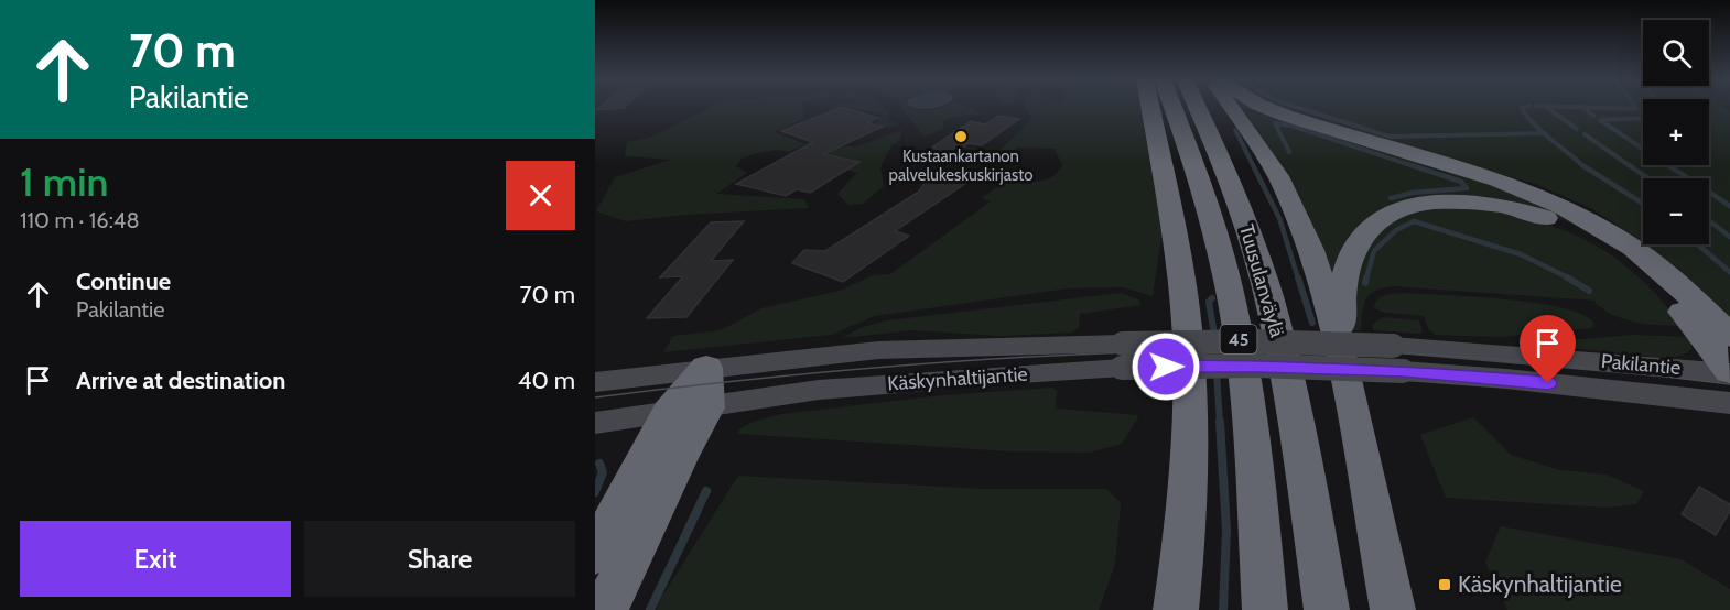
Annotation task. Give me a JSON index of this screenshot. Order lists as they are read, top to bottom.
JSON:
{
  "streets": {
    "highway": ["Tuusulanväylä", "45"],
    "main road": ["Pakilantie", "Käskynhaltijantie"]
  },
  "crossings": [
    ["Pakilantie", "Käskynhaltijantie"]
  ],
  "places": {
    "other": ["Kustaankartanon palvelukeskuskirjasto"],
    "transit": ["Käskynhaltijantie"]
  },
  "page": {
    "turn": ["70 m", "Pakilantie"],
    "map_buttons": ["+", "−"],
    "heading": ["1 min", "110 m · 16:48"],
    "list": [
      {
        "name": "Continue",
        "note": "Pakilantie",
        "value": "70 m"
      },
      {
        "name": "Arrive at destination",
        "value": "40 m"
      }
    ],
    "buttons": ["Exit", "Share"]
  }
}
